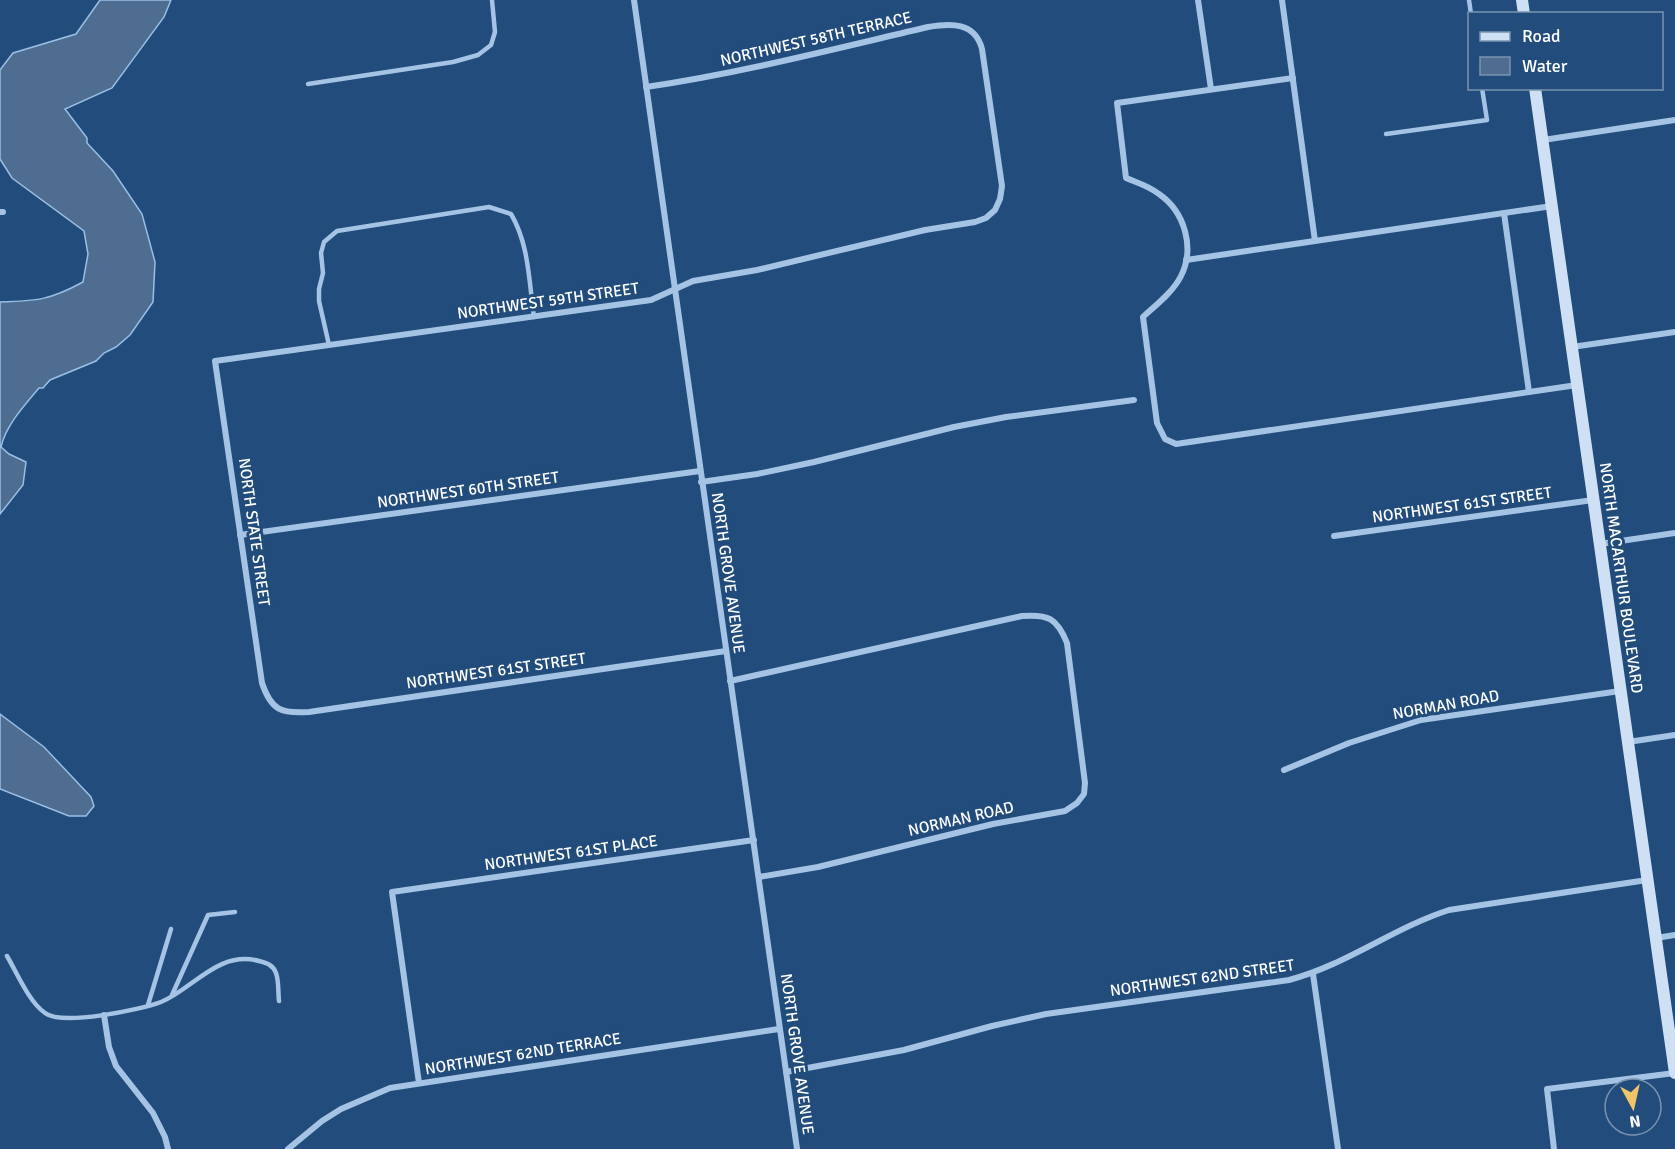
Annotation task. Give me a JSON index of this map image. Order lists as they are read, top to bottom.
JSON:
{
  "streets": {
    "main road": ["NORTH MACARTHUR BOULEVARD"],
    "street": [
      "NORTHWEST 58TH TERRACE",
      "NORTHWEST 59TH STREET",
      "NORTHWEST 60TH STREET",
      "NORTHWEST 61ST STREET",
      "NORTH STATE STREET",
      "NORTH GROVE AVENUE",
      "NORMAN ROAD",
      "NORTHWEST 61ST PLACE",
      "NORTHWEST 62ND STREET",
      "NORTHWEST 62ND TERRACE"
    ]
  },
  "crossings": [
    ["NORTHWEST 58TH TERRACE", "NORTHWEST 59TH STREET"],
    ["NORTHWEST 58TH TERRACE", "NORTH GROVE AVENUE"],
    ["NORTHWEST 59TH STREET", "NORTH STATE STREET"],
    ["NORTHWEST 59TH STREET", "NORTH GROVE AVENUE"],
    ["NORTHWEST 60TH STREET", "NORTH STATE STREET"],
    ["NORTHWEST 60TH STREET", "NORTH GROVE AVENUE"],
    ["NORTHWEST 61ST STREET", "NORTH STATE STREET"],
    ["NORTHWEST 61ST STREET", "NORTH GROVE AVENUE"],
    ["NORTHWEST 61ST STREET", "NORTH MACARTHUR BOULEVARD"],
    ["NORTH GROVE AVENUE", "NORMAN ROAD"],
    ["NORTH GROVE AVENUE", "NORTHWEST 61ST PLACE"],
    ["NORTH GROVE AVENUE", "NORTHWEST 62ND STREET"],
    ["NORTH GROVE AVENUE", "NORTHWEST 62ND TERRACE"],
    ["NORTH MACARTHUR BOULEVARD", "NORMAN ROAD"],
    ["NORTH MACARTHUR BOULEVARD", "NORTHWEST 62ND STREET"],
    ["NORTHWEST 61ST PLACE", "NORTHWEST 62ND TERRACE"]
  ],
  "legend": ["Road", "Water"],
  "north": "bottom"
}
